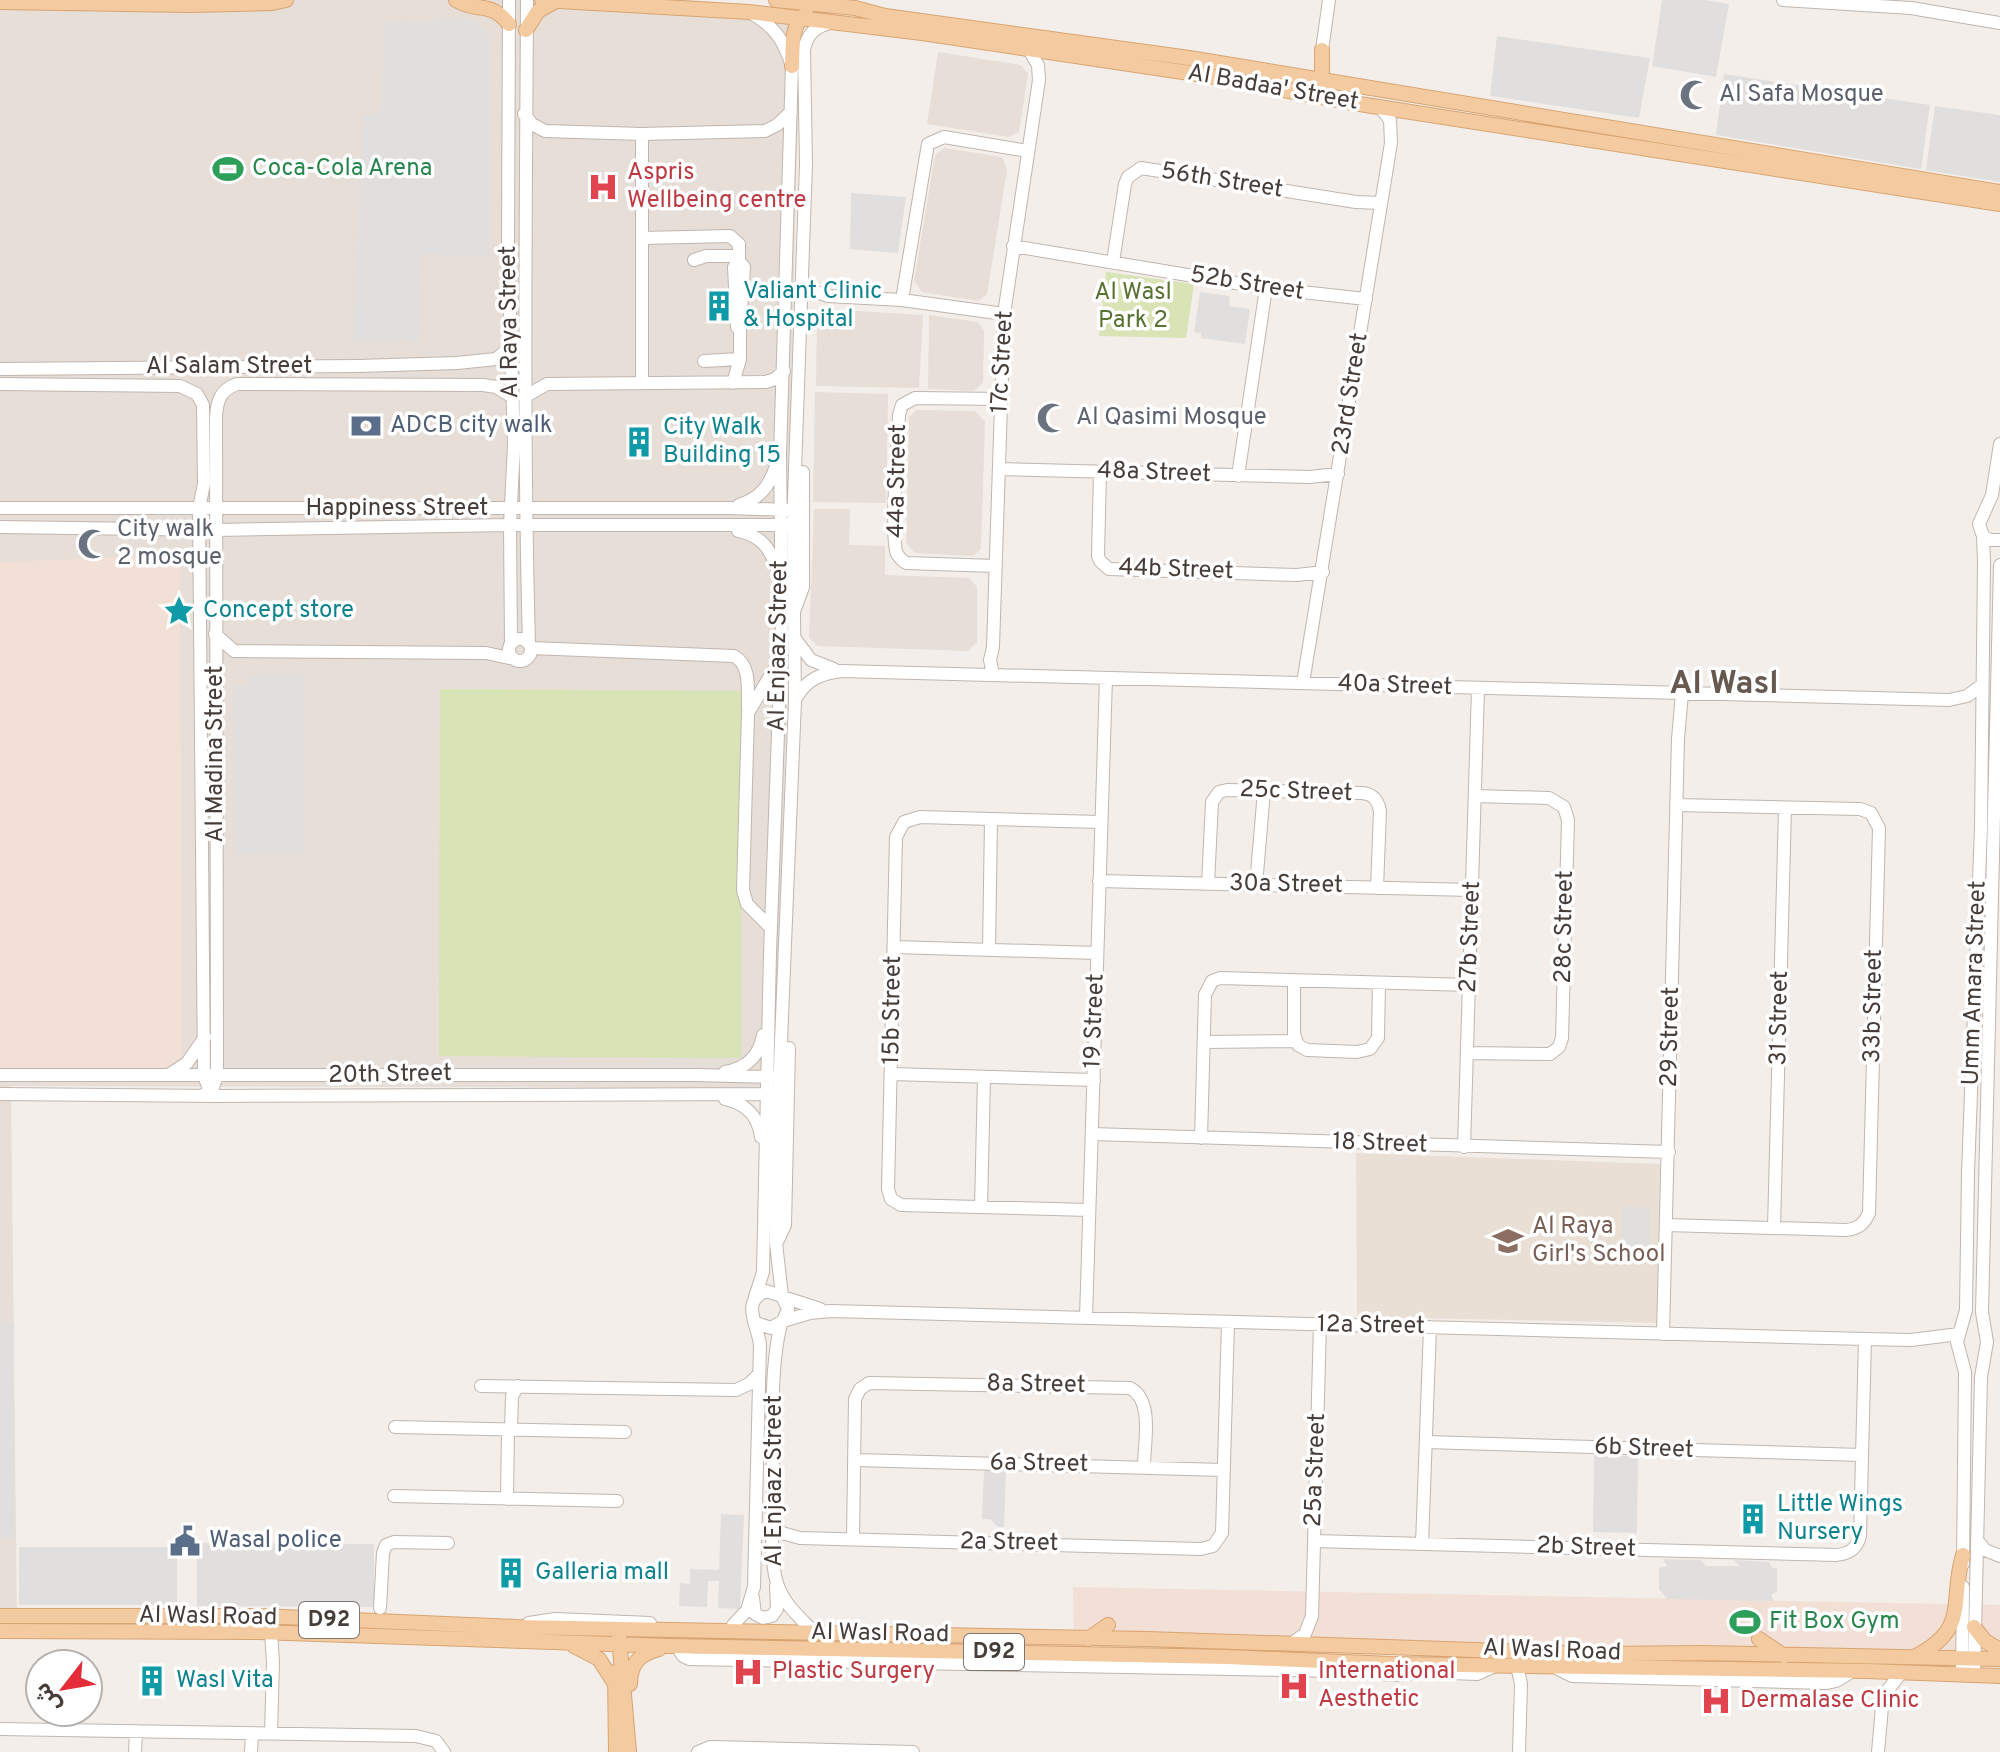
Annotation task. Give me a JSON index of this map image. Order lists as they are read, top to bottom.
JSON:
{
  "streets": {
    "main road": ["Al Badaa' Street", "Al Wasl Road", "D92"],
    "street": [
      "56th Street",
      "52b Street",
      "Al Raya Street",
      "17c Street",
      "Al Salam Street",
      "23rd Street",
      "48a Street",
      "44a Street",
      "Happiness Street",
      "44b Street",
      "Al Enjaaz Street",
      "40a Street",
      "Al Madina Street",
      "25c Street",
      "30a Street",
      "28c Street",
      "27b Street",
      "Umm Amara Street",
      "33b Street",
      "15b Street",
      "31 Street",
      "19 Street",
      "29 Street",
      "20th Street",
      "18 Street",
      "12a Street",
      "8a Street",
      "6b Street",
      "6a Street",
      "25a Street",
      "2a Street",
      "2b Street"
    ]
  },
  "crossings": [
    ["Al Badaa' Street", "17c Street"],
    ["Al Badaa' Street", "23rd Street"],
    ["Al Badaa' Street", "Al Enjaaz Street"],
    ["56th Street", "52b Street"],
    ["56th Street", "23rd Street"],
    ["52b Street", "17c Street"],
    ["52b Street", "23rd Street"],
    ["Al Raya Street", "Al Salam Street"],
    ["Al Raya Street", "Happiness Street"],
    ["17c Street", "48a Street"],
    ["17c Street", "44a Street"],
    ["17c Street", "40a Street"],
    ["Al Salam Street", "Al Madina Street"],
    ["23rd Street", "48a Street"],
    ["23rd Street", "44b Street"],
    ["23rd Street", "40a Street"],
    ["48a Street", "44b Street"],
    ["Happiness Street", "Al Enjaaz Street"],
    ["Happiness Street", "Al Madina Street"],
    ["Al Enjaaz Street", "40a Street"],
    ["Al Enjaaz Street", "20th Street"],
    ["Al Enjaaz Street", "12a Street"],
    ["Al Enjaaz Street", "2a Street"],
    ["40a Street", "27b Street"],
    ["40a Street", "Umm Amara Street"],
    ["40a Street", "19 Street"],
    ["40a Street", "29 Street"],
    ["Al Madina Street", "20th Street"],
    ["25c Street", "30a Street"],
    ["30a Street", "27b Street"],
    ["30a Street", "19 Street"],
    ["28c Street", "27b Street"],
    ["27b Street", "18 Street"],
    ["Umm Amara Street", "12a Street"],
    ["33b Street", "31 Street"],
    ["19 Street", "18 Street"],
    ["19 Street", "12a Street"],
    ["29 Street", "18 Street"],
    ["29 Street", "12a Street"],
    ["12a Street", "25a Street"],
    ["8a Street", "6a Street"],
    ["6b Street", "2b Street"],
    ["6a Street", "2a Street"],
    ["25a Street", "2b Street"],
    ["25a Street", "Al Wasl Road"]
  ],
  "districts": ["Al Wasl"],
  "parks": ["Al Wasl Park 2"],
  "places": {
    "mosque": ["Al Safa Mosque", "Al Qasimi Mosque", "City walk 2 mosque"],
    "sports": ["Coca-Cola Arena", "Fit Box Gym"],
    "hospital": [
      "Aspris Wellbeing centre",
      "Plastic Surgery",
      "International Aesthetic",
      "Dermalase Clinic"
    ],
    "building": [
      "Valiant Clinic & Hospital",
      "City Walk Building 15",
      "Little Wings Nursery",
      "Galleria mall",
      "Wasl Vita"
    ],
    "bank": ["ADCB city walk"],
    "place": ["Concept store"],
    "school or university": ["Al Raya Girl's School"],
    "public building": ["Wasal police"]
  },
  "north": "bottom left"
}
